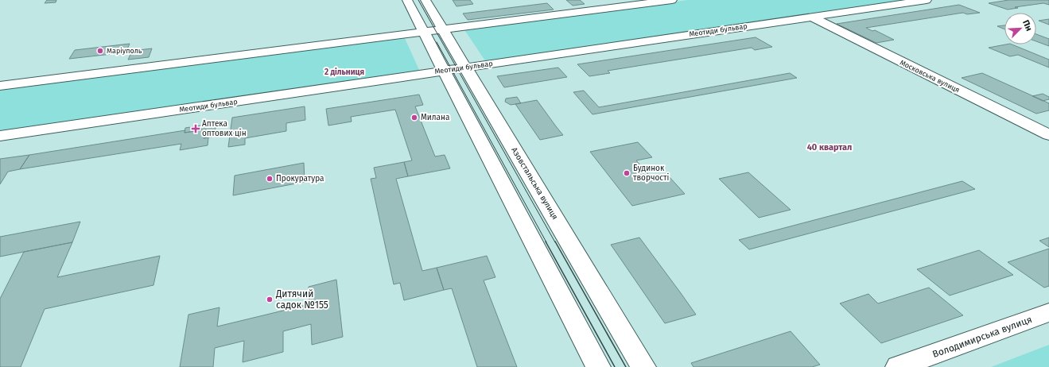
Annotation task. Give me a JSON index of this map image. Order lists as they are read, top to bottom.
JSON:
{
  "streets": {
    "street": [
      "Меотиди бульвар",
      "Московська вулиця",
      "Азовстальська вулиця",
      "Володимирська вулиця"
    ]
  },
  "crossings": [
    ["Меотиди бульвар", "Московська вулиця"],
    ["Меотиди бульвар", "Азовстальська вулиця"]
  ],
  "districts": ["2 дільниця", "40 квартал"],
  "places": {
    "other": [
      "Маріуполь",
      "Милана",
      "Будинок творчості",
      "Прокуратура",
      "Дитячий садок №155"
    ],
    "health": ["Аптека оптових цін"]
  },
  "north": "top right"
}
